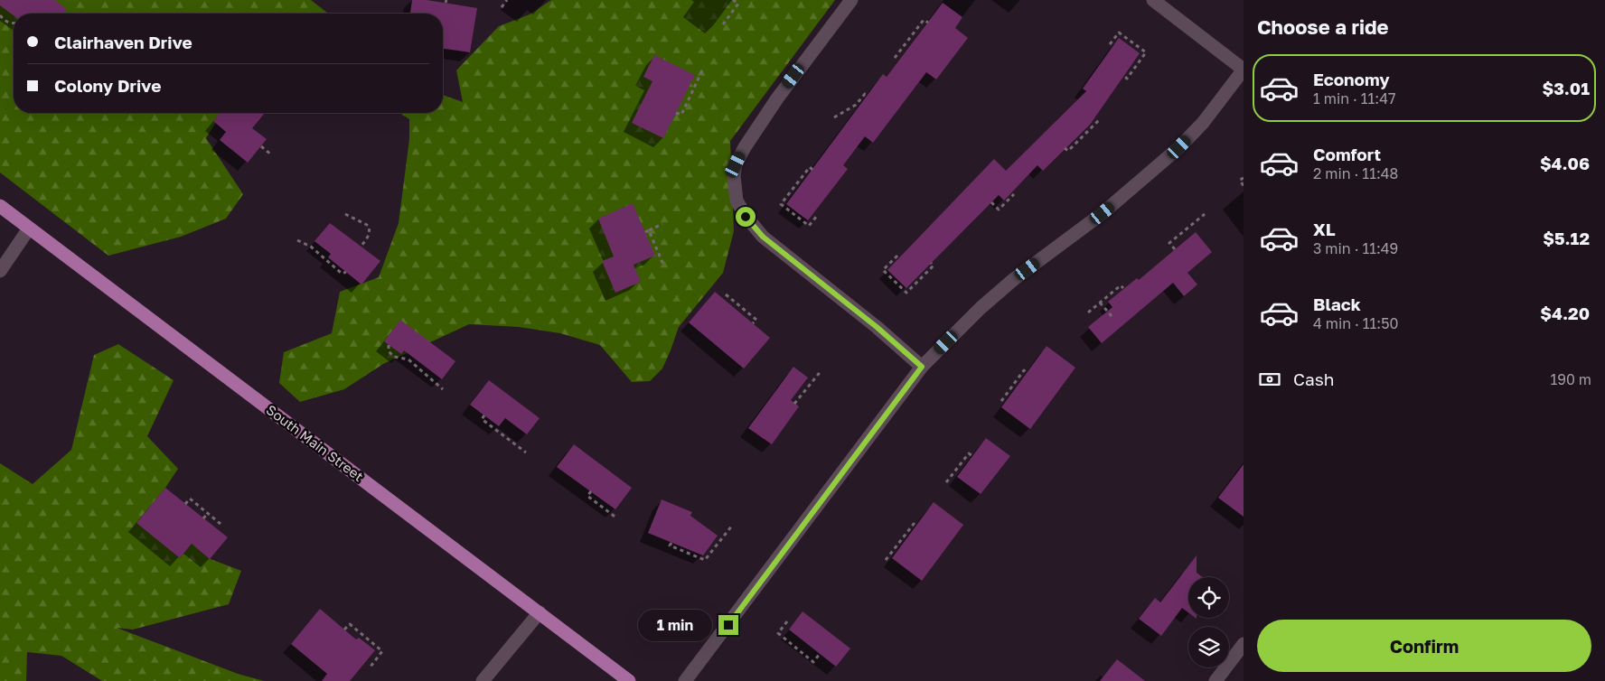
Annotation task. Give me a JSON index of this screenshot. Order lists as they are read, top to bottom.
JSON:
{
  "streets": {
    "main road": ["South Main Street"]
  },
  "page": {
    "heading": "Choose a ride",
    "banner": ["Clairhaven Drive", "Colony Drive"],
    "list": [
      {
        "name": "Economy",
        "note": "1 min · 11:47",
        "value": "$3.01"
      },
      {
        "name": "Comfort",
        "note": "2 min · 11:48",
        "value": "$4.06"
      },
      {
        "name": "XL",
        "note": "3 min · 11:49",
        "value": "$5.12"
      },
      {
        "name": "Black",
        "note": "4 min · 11:50",
        "value": "$4.20"
      }
    ],
    "pay": ["Cash", "190 m"],
    "bubble": "1 min",
    "buttons": "Confirm"
  }
}
